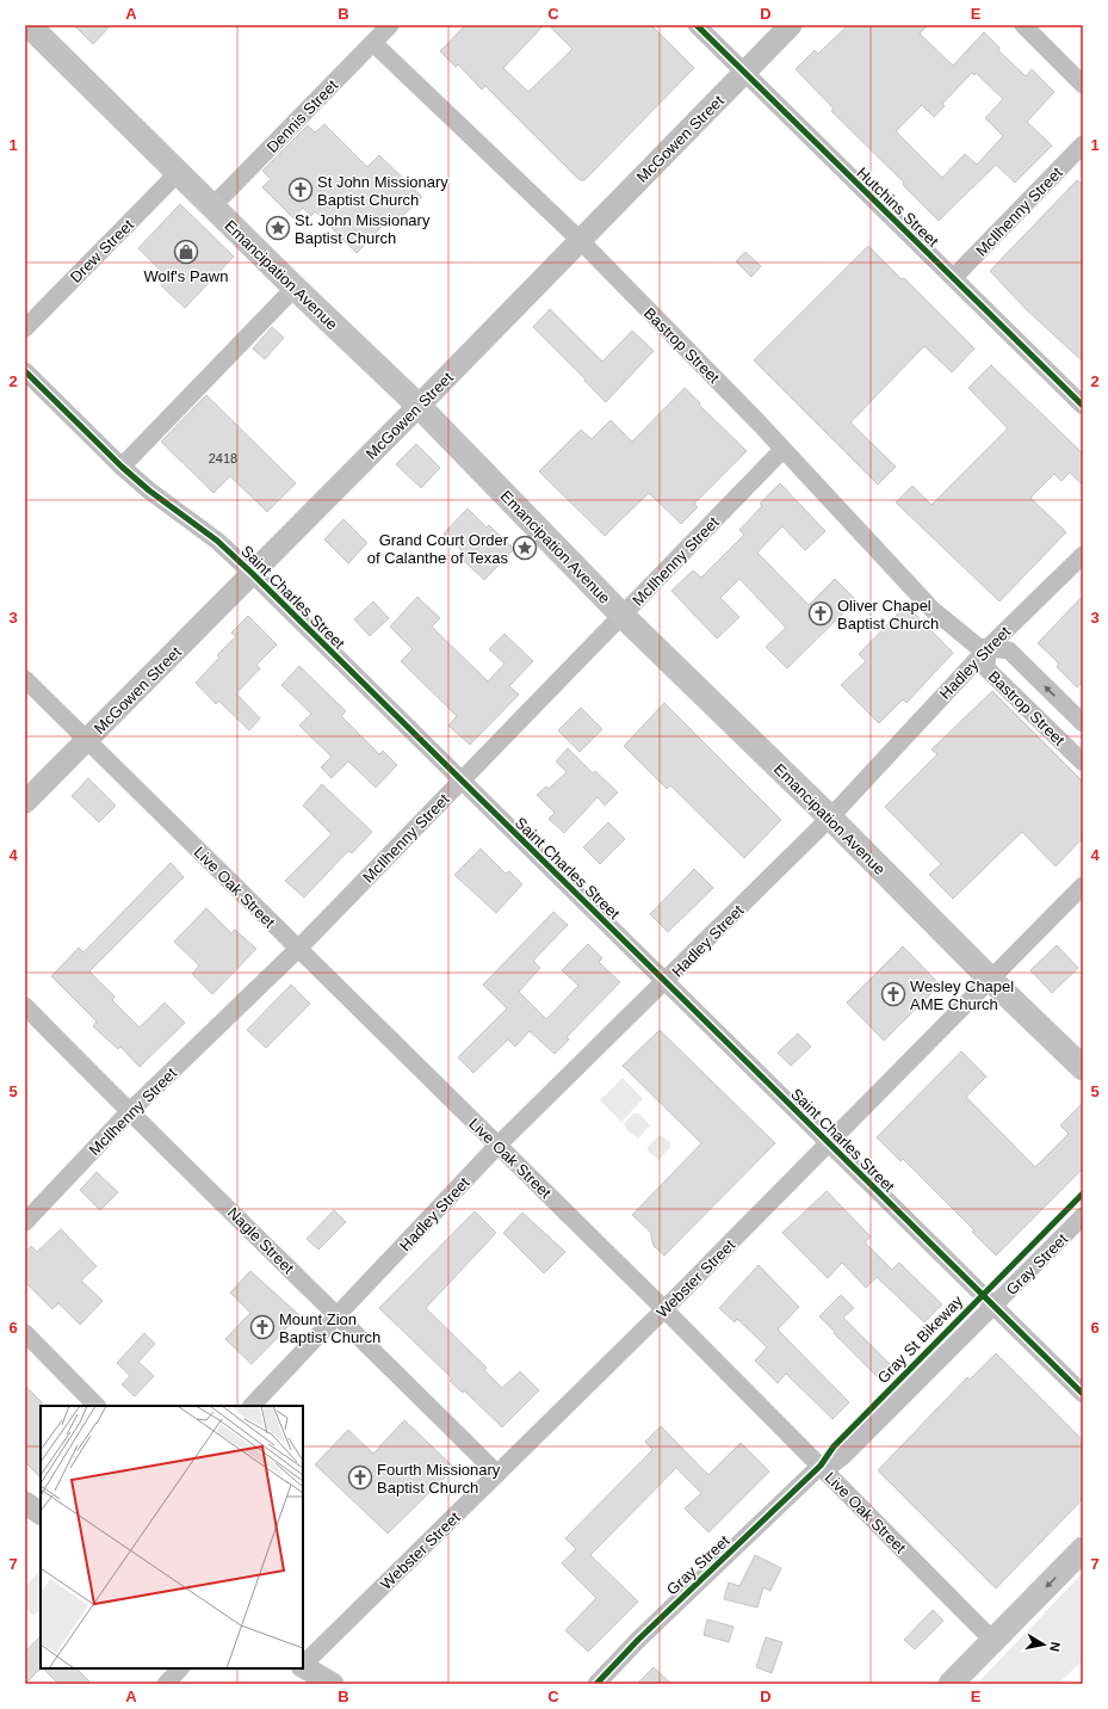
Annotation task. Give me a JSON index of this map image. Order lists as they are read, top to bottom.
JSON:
{
  "streets": {
    "main road": ["Emancipation Avenue"],
    "street": [
      "Dennis Street",
      "McGowen Street",
      "Hutchins Street",
      "McIlhenny Street",
      "Drew Street",
      "Bastrop Street",
      "Saint Charles Street",
      "Hadley Street",
      "Live Oak Street",
      "Nagle Street",
      "Gray Street",
      "Webster Street"
    ],
    "cycle path": ["Gray St Bikeway"]
  },
  "crossings": [
    ["Dennis Street", "Emancipation Avenue"],
    ["Dennis Street", "Bastrop Street"],
    ["McGowen Street", "Hutchins Street"],
    ["McGowen Street", "Emancipation Avenue"],
    ["McGowen Street", "Bastrop Street"],
    ["McGowen Street", "Saint Charles Street"],
    ["McGowen Street", "Live Oak Street"],
    ["Hutchins Street", "McIlhenny Street"],
    ["McIlhenny Street", "Emancipation Avenue"],
    ["McIlhenny Street", "Bastrop Street"],
    ["McIlhenny Street", "Saint Charles Street"],
    ["McIlhenny Street", "Live Oak Street"],
    ["McIlhenny Street", "Nagle Street"],
    ["Drew Street", "Emancipation Avenue"],
    ["Emancipation Avenue", "Hadley Street"],
    ["Emancipation Avenue", "Webster Street"],
    ["Bastrop Street", "Hadley Street"],
    ["Saint Charles Street", "Hadley Street"],
    ["Saint Charles Street", "Gray Street"],
    ["Saint Charles Street", "Webster Street"],
    ["Hadley Street", "Live Oak Street"],
    ["Hadley Street", "Nagle Street"],
    ["Live Oak Street", "Gray Street"],
    ["Live Oak Street", "Webster Street"],
    ["Nagle Street", "Webster Street"]
  ],
  "places": {
    "church": [
      "St John Missionary Baptist Church",
      "Oliver Chapel Baptist Church",
      "Wesley Chapel AME Church",
      "Mount Zion Baptist Church",
      "Fourth Missionary Baptist Church"
    ],
    "place": ["St. John Missionary Baptist Church", "Grand Court Order of Calanthe of Texas"],
    "shop": ["Wolf's Pawn"]
  },
  "house_numbers": ["2418"],
  "north": "right",
  "grid": {
    "columns": [
      "A",
      "B",
      "C",
      "D",
      "E"
    ],
    "rows": [
      "1",
      "2",
      "3",
      "4",
      "5",
      "6",
      "7"
    ]
  }
}
